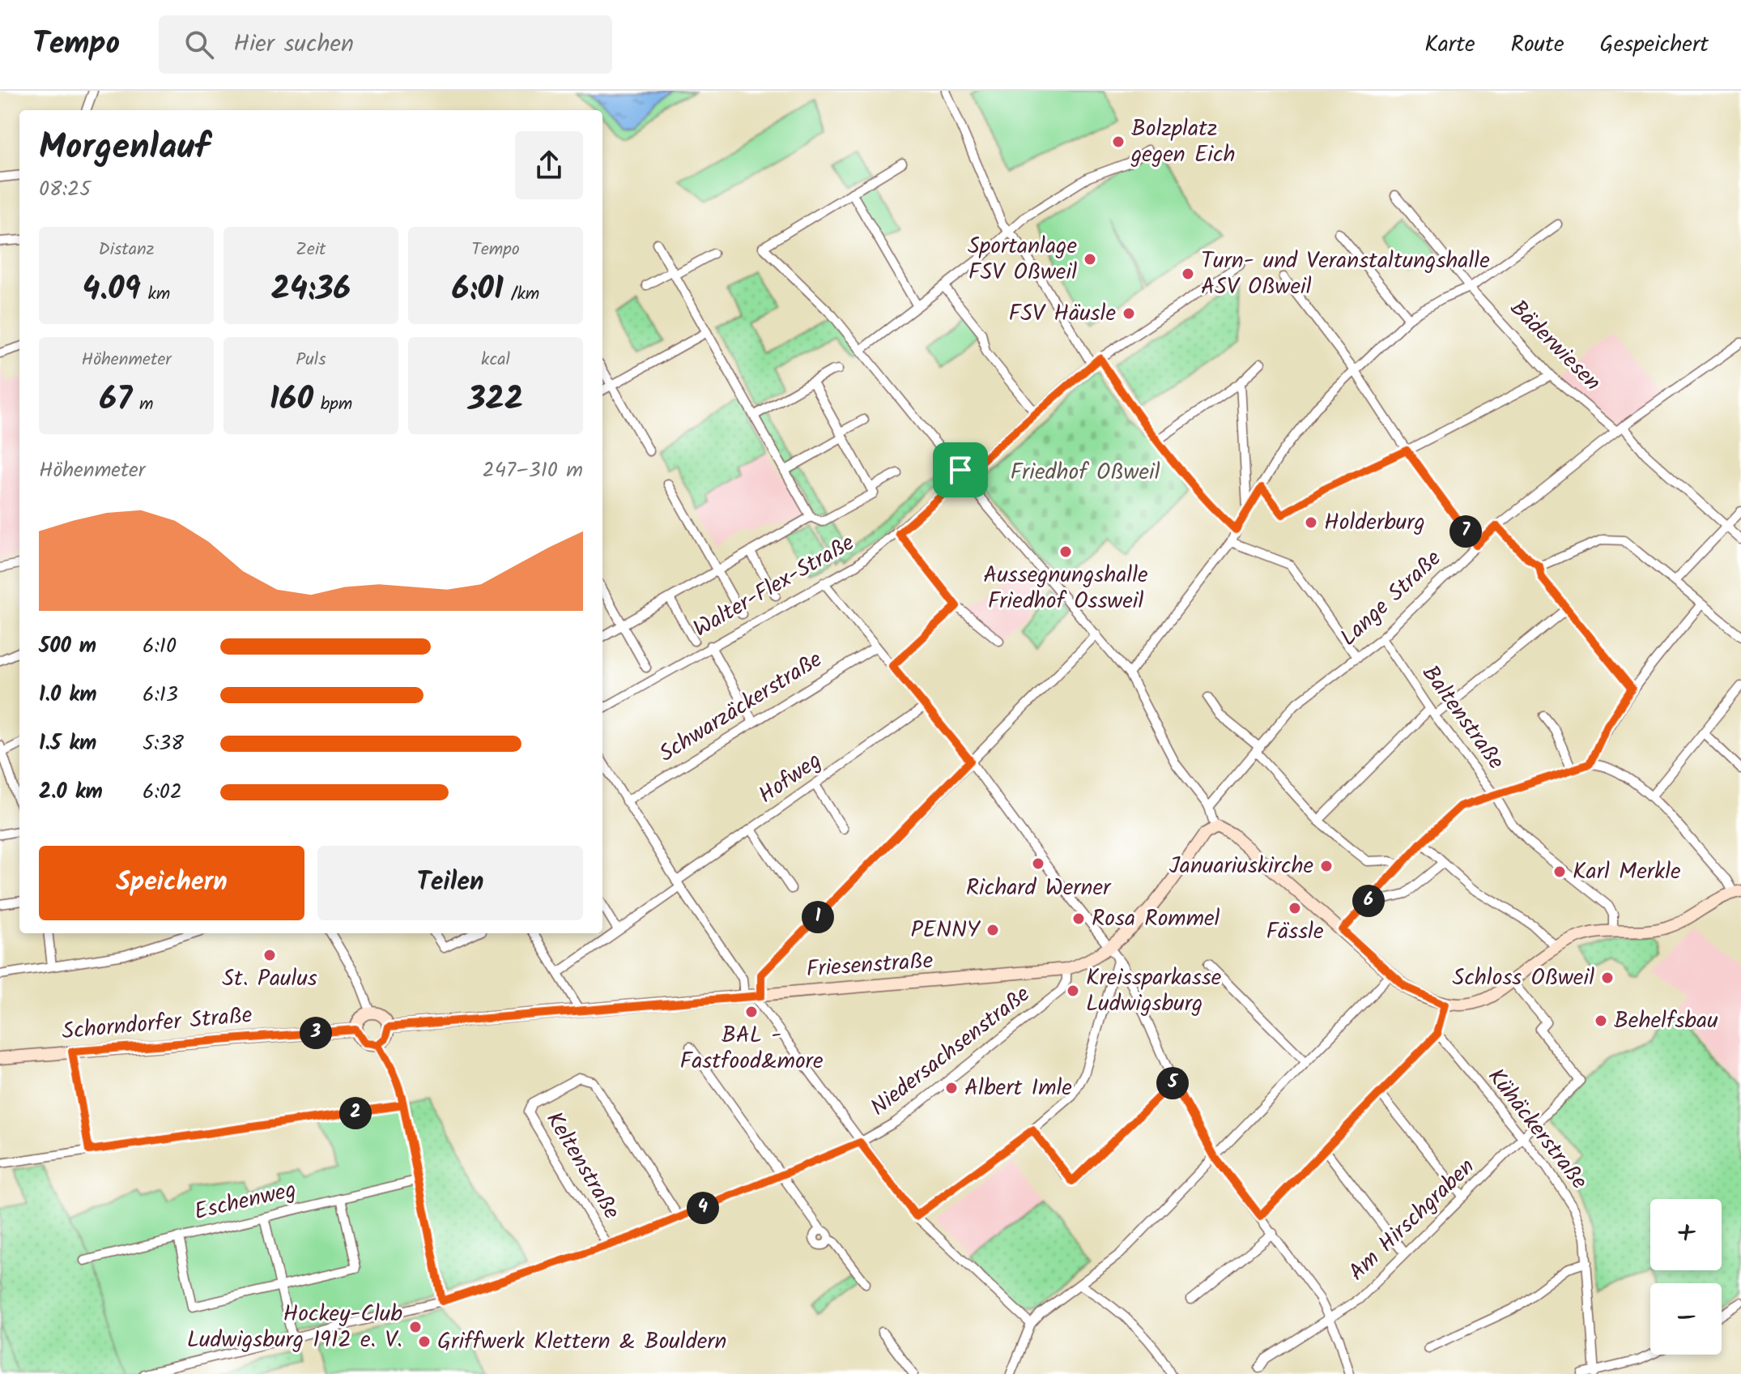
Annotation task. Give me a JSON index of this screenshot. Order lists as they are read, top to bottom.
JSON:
{
  "streets": {
    "main road": ["Friesenstraße", "Schorndorfer Straße"],
    "street": [
      "Bäderwiesen",
      "Walter-Flex-Straße",
      "Lange Straße",
      "Schwarzäckerstraße",
      "Baltenstraße",
      "Hofweg",
      "Niedersachsenstraße",
      "Kühäckerstraße",
      "Keltenstraße",
      "Eschenweg",
      "Am Hirschgraben"
    ]
  },
  "crossings": [
    ["Bäderwiesen", "Lange Straße"],
    ["Lange Straße", "Baltenstraße"],
    ["Friesenstraße", "Schorndorfer Straße"],
    ["Friesenstraße", "Niedersachsenstraße"],
    ["Niedersachsenstraße", "Keltenstraße"],
    ["Kühäckerstraße", "Am Hirschgraben"]
  ],
  "parks": ["Friedhof Oßweil"],
  "places": [
    "Bolzplatz gegen Eich",
    "Sportanlage FSV Oßweil",
    "Turn- und Veranstaltungshalle ASV Oßweil",
    "FSV Häusle",
    "Holderburg",
    "Aussegnungshalle Friedhof Ossweil",
    "Richard Werner",
    "Januariuskirche",
    "Karl Merkle",
    "Fässle",
    "Rosa Rommel",
    "PENNY",
    "St. Paulus",
    "Schloss Oßweil",
    "Kreissparkasse Ludwigsburg",
    "BAL - Fastfood&more",
    "Behelfsbau",
    "Albert Imle",
    "Hockey-Club Ludwigsburg 1912 e. V.",
    "Griffwerk Klettern & Bouldern"
  ],
  "page": {
    "header": "Tempo",
    "search": "Hier suchen",
    "nav": ["Karte", "Route", "Gespeichert"],
    "heading": ["Morgenlauf", "08:25"],
    "stats": [
      ["Distanz", "4.09 km"],
      ["Zeit", "24:36"],
      ["Tempo", "6:01 /km"],
      ["Höhenmeter", "67 m"],
      ["Puls", "160 bpm"],
      ["kcal", "322"]
    ],
    "chart": ["Höhenmeter", "247–310 m"],
    "pins": [
      "7",
      "6",
      "1",
      "3",
      "5",
      "2",
      "4"
    ],
    "list": [
      {
        "name": "500 m",
        "note": "6:10"
      },
      {
        "name": "1.0 km",
        "note": "6:13"
      },
      {
        "name": "1.5 km",
        "note": "5:38"
      },
      {
        "name": "2.0 km",
        "note": "6:02"
      }
    ],
    "buttons": ["Speichern", "Teilen"],
    "map_buttons": ["+", "−"]
  }
}
